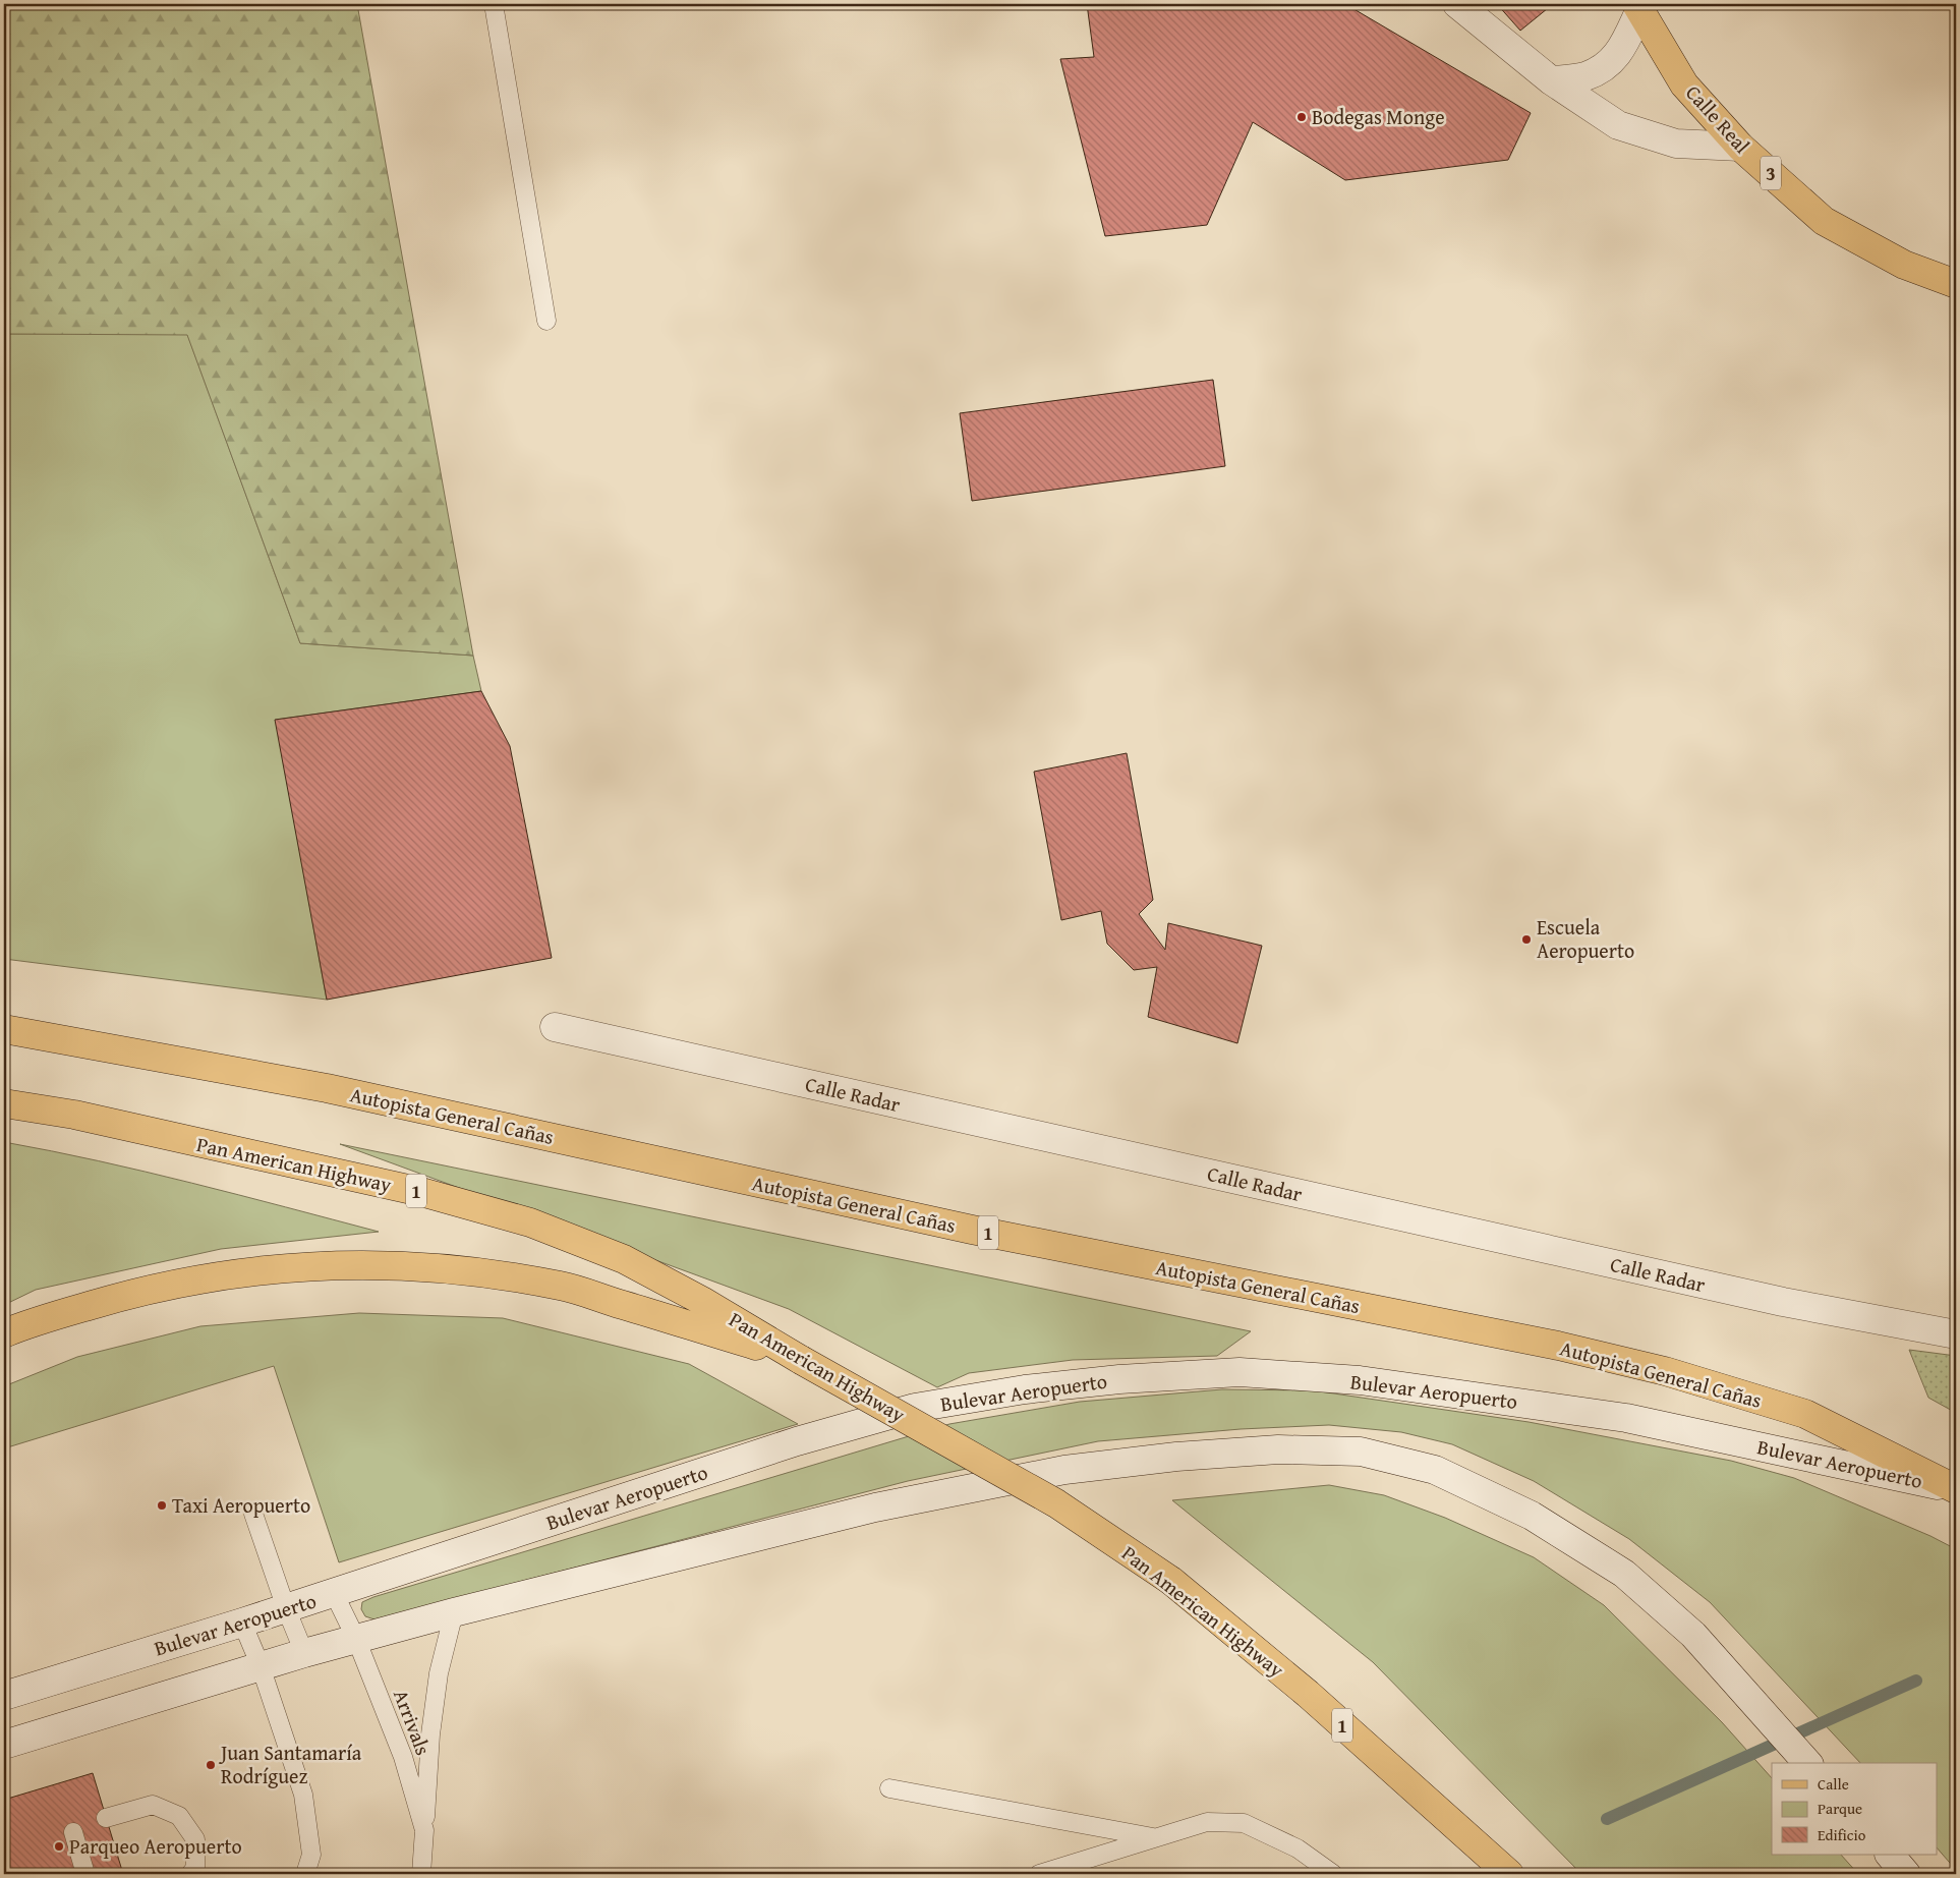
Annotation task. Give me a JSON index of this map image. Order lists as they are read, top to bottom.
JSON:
{
  "streets": {
    "main road": [
      "Calle Real",
      "3",
      "Autopista General Cañas",
      "Pan American Highway",
      "1"
    ],
    "street": ["Calle Radar", "Bulevar Aeropuerto"],
    "lane": ["Arrivals"]
  },
  "crossings": [
    ["Autopista General Cañas", "Bulevar Aeropuerto"],
    ["Bulevar Aeropuerto", "Arrivals"]
  ],
  "places": [
    "Bodegas Monge",
    "Escuela Aeropuerto",
    "Taxi Aeropuerto",
    "Juan Santamaría Rodríguez",
    "Parqueo Aeropuerto"
  ],
  "legend": ["Calle", "Parque", "Edificio"]
}
